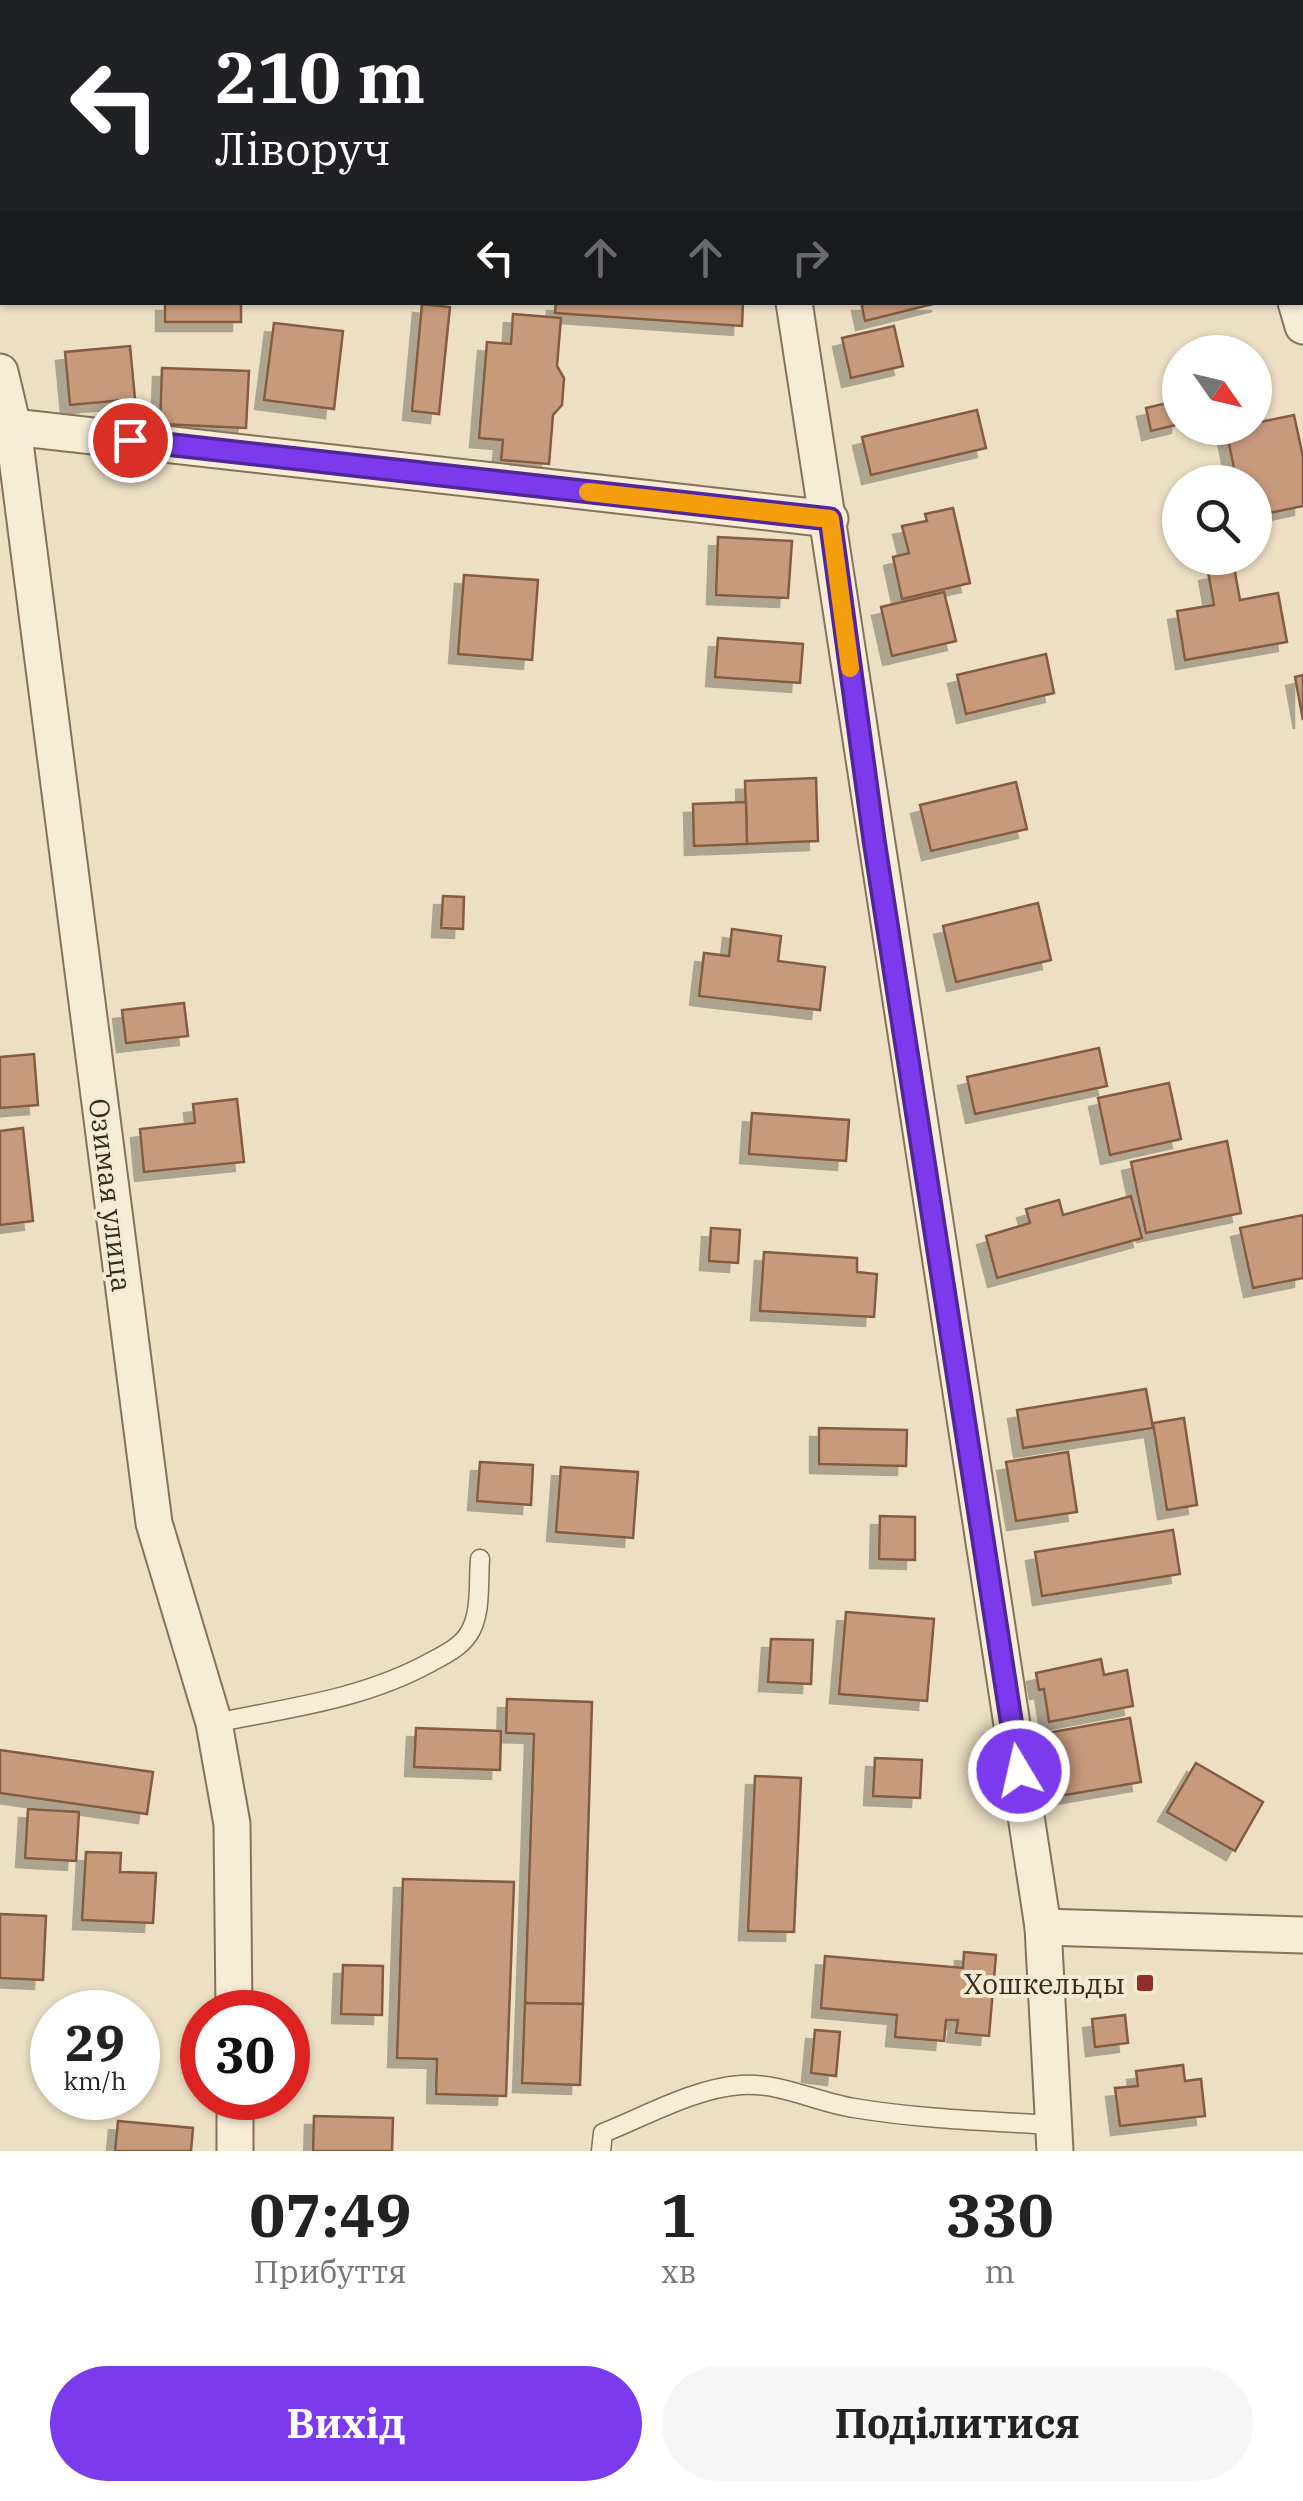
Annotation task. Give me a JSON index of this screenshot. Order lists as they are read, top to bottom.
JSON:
{
  "streets": {
    "street": ["Озимая улица"]
  },
  "places": {
    "transit": ["Хошкельды"]
  },
  "north": "bottom right",
  "page": {
    "turn": ["210 m", "Ліворуч"],
    "speed": "29 km/h",
    "limit": "30",
    "eta": [
      "07:49",
      "Прибуття",
      "1",
      "хв",
      "330",
      "m"
    ],
    "buttons": ["Вихід", "Поділитися"]
  }
}
